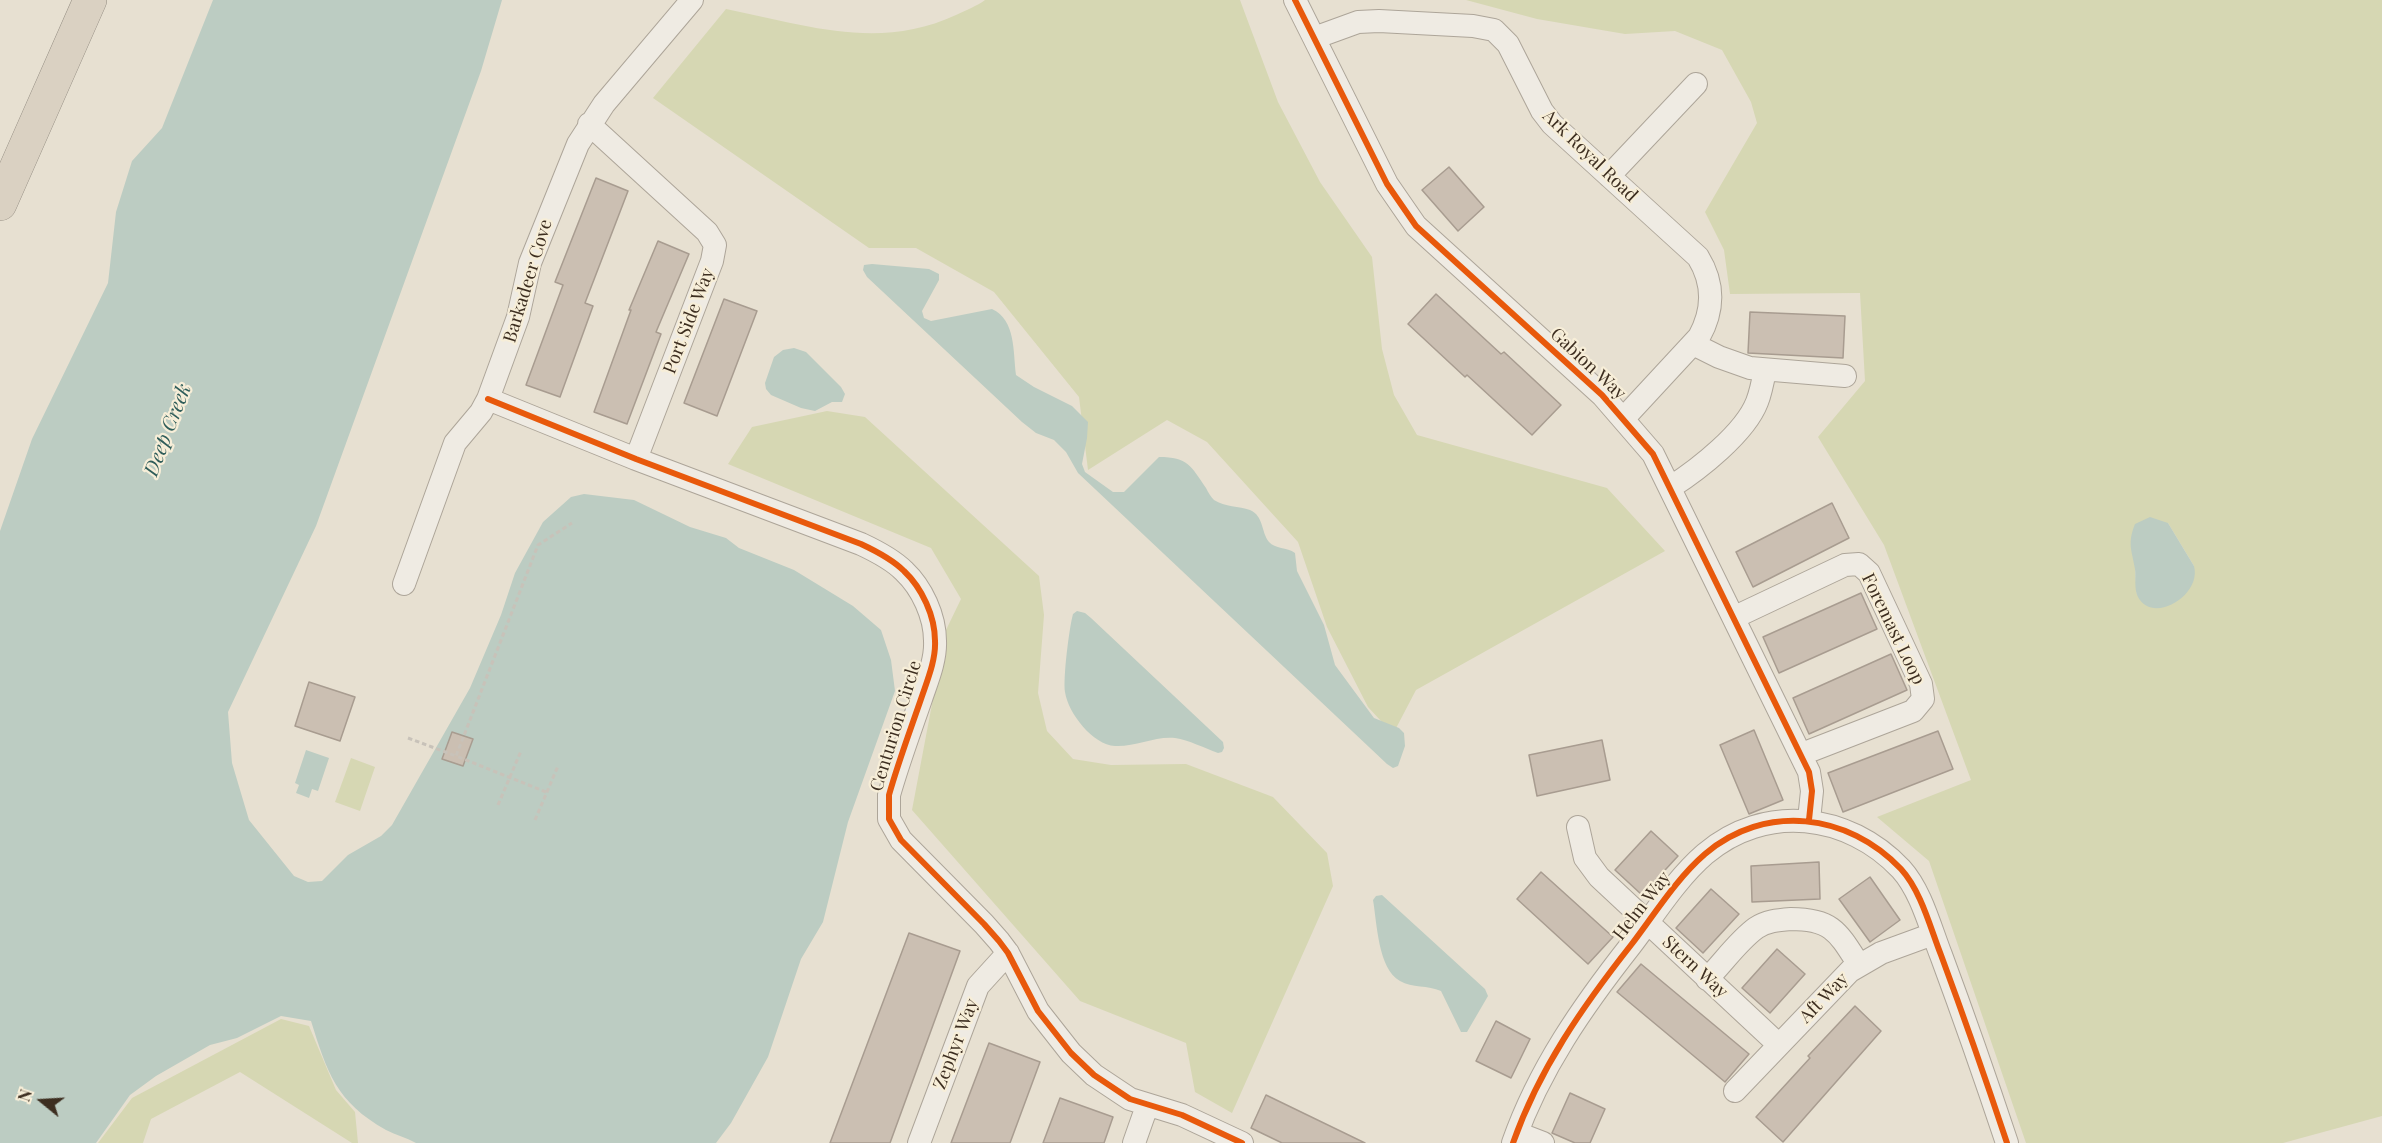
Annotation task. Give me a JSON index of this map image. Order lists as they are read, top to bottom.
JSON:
{
  "streets": {
    "street": [
      "Ark Royal Road",
      "Barkadeer Cove",
      "Port Side Way",
      "Gabion Way",
      "Foremast Loop",
      "Centurion Circle",
      "Helm Way",
      "Stern Way",
      "Aft Way",
      "Zephyr Way"
    ]
  },
  "crossings": [
    ["Ark Royal Road", "Gabion Way"],
    ["Barkadeer Cove", "Port Side Way"],
    ["Barkadeer Cove", "Centurion Circle"],
    ["Port Side Way", "Centurion Circle"],
    ["Gabion Way", "Foremast Loop"],
    ["Gabion Way", "Helm Way"],
    ["Centurion Circle", "Zephyr Way"],
    ["Helm Way", "Stern Way"],
    ["Helm Way", "Aft Way"],
    ["Stern Way", "Aft Way"]
  ],
  "water": ["Deep Creek"],
  "north": "left"
}
